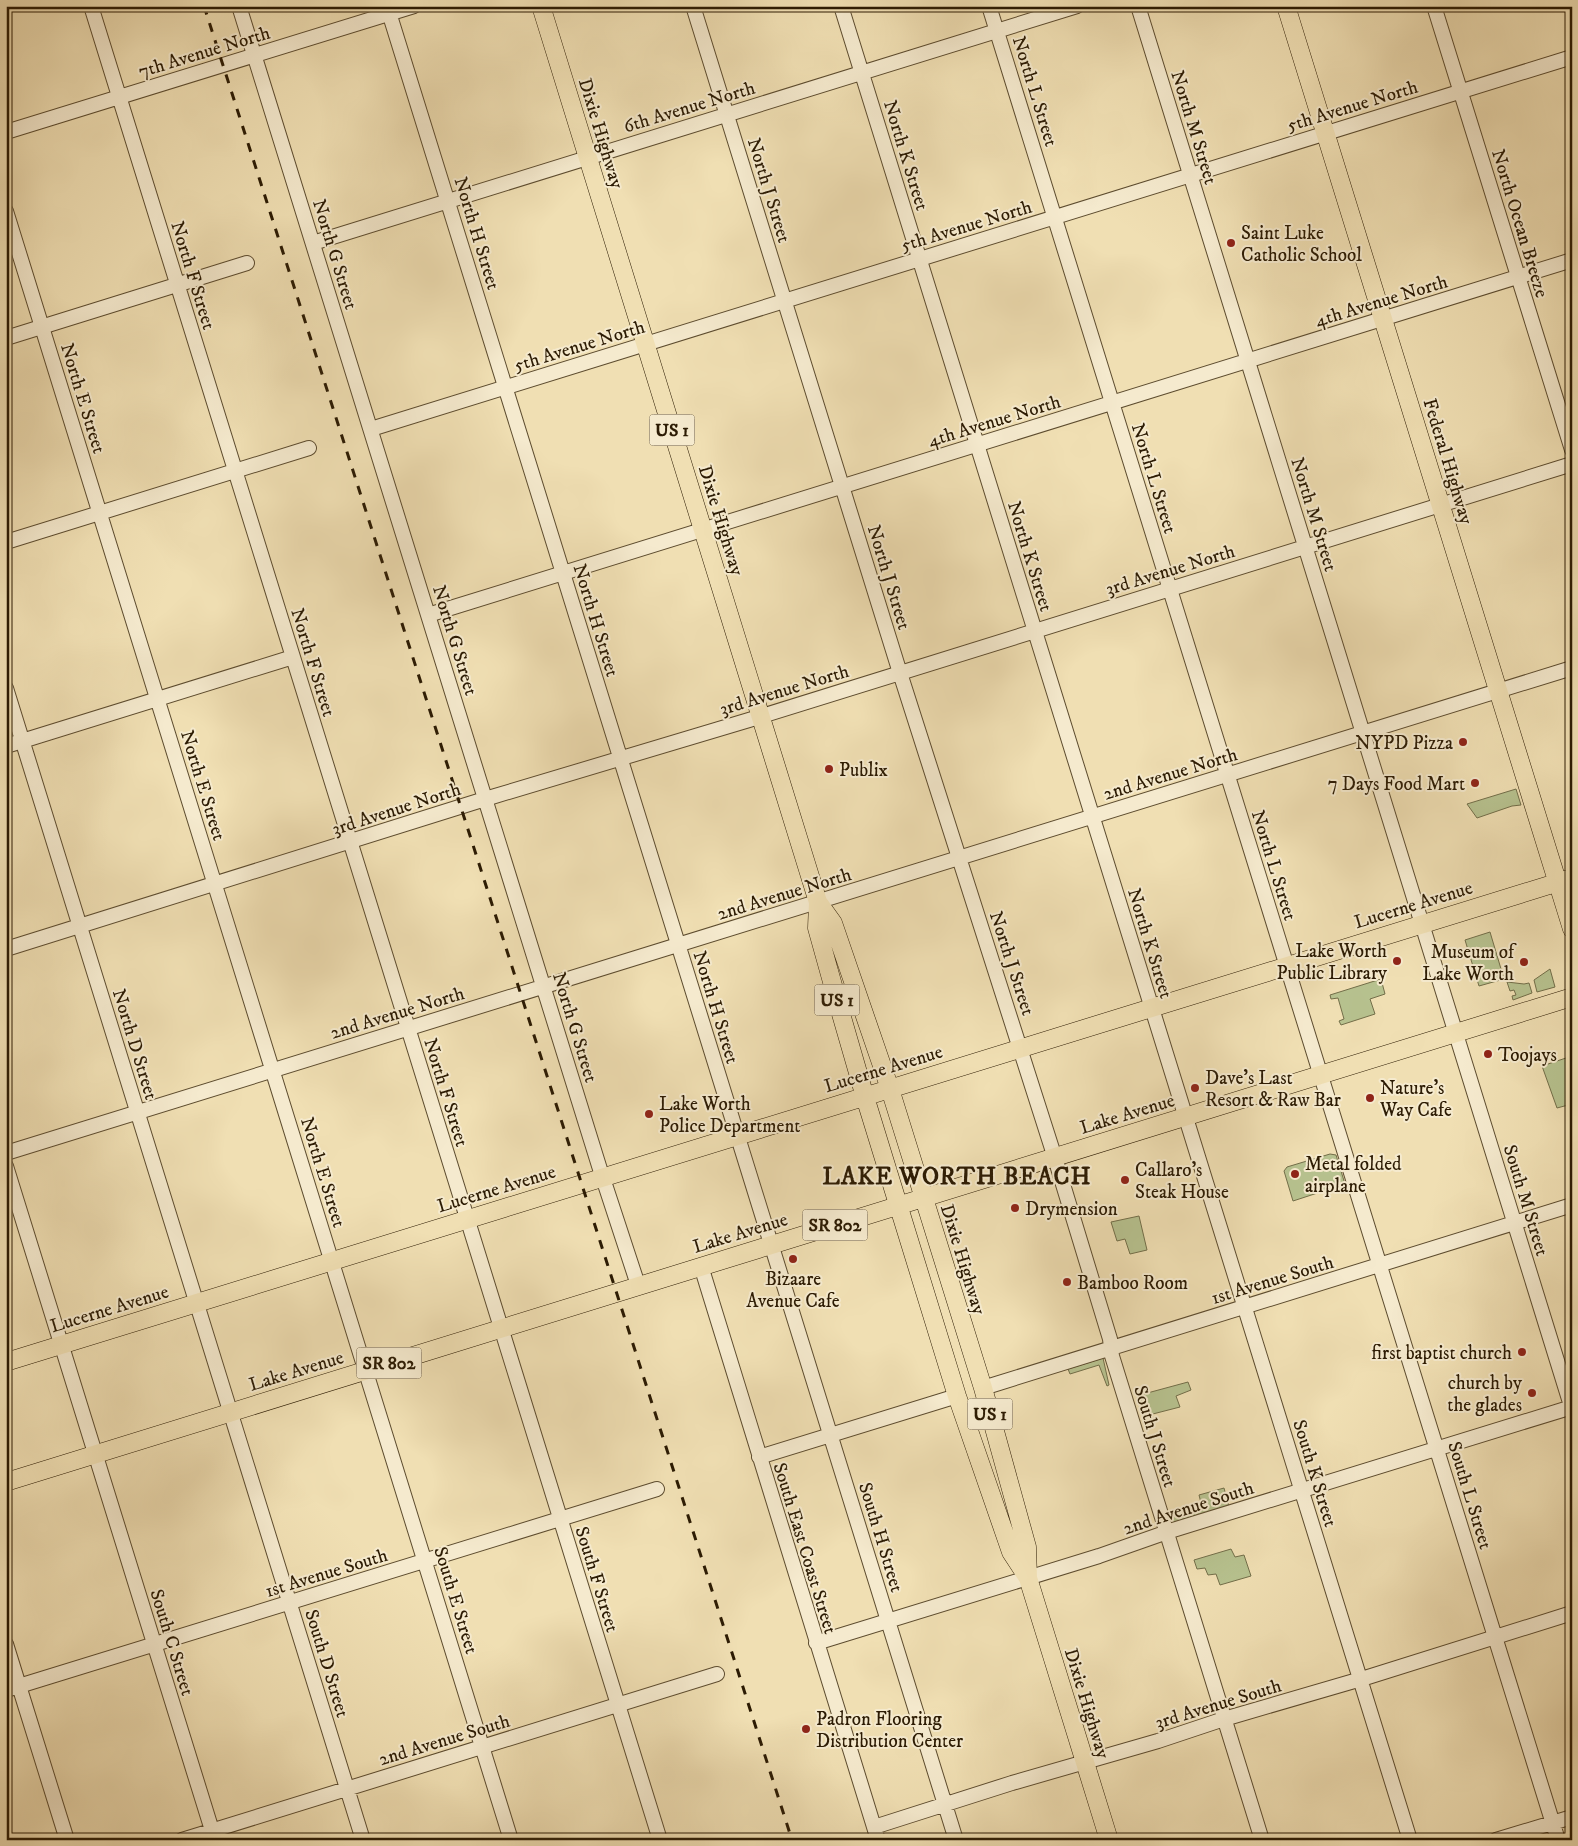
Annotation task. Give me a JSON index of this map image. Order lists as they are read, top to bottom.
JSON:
{
  "streets": {
    "main road": [
      "Dixie Highway",
      "US 1",
      "Federal Highway",
      "Lucerne Avenue",
      "Lake Avenue",
      "SR 802"
    ],
    "street": [
      "7th Avenue North",
      "North L Street",
      "5th Avenue North",
      "6th Avenue North",
      "North M Street",
      "North K Street",
      "North J Street",
      "North Ocean Breeze",
      "North H Street",
      "North G Street",
      "North F Street",
      "4th Avenue North",
      "North E Street",
      "3rd Avenue North",
      "2nd Avenue North",
      "North D Street",
      "South M Street",
      "1st Avenue South",
      "South J Street",
      "South K Street",
      "South L Street",
      "2nd Avenue South",
      "South H Street",
      "South East Coast Street",
      "South F Street",
      "South E Street",
      "South C Street",
      "South D Street",
      "3rd Avenue South"
    ]
  },
  "crossings": [
    ["7th Avenue North", "North H Street"],
    ["7th Avenue North", "North G Street"],
    ["7th Avenue North", "North F Street"],
    ["North L Street", "5th Avenue North"],
    ["North L Street", "6th Avenue North"],
    ["North L Street", "4th Avenue North"],
    ["North L Street", "3rd Avenue North"],
    ["North L Street", "2nd Avenue North"],
    ["North L Street", "Lucerne Avenue"],
    ["North L Street", "Lake Avenue"],
    ["North L Street", "South L Street"],
    ["5th Avenue North", "North M Street"],
    ["5th Avenue North", "Dixie Highway"],
    ["5th Avenue North", "North K Street"],
    ["5th Avenue North", "North J Street"],
    ["5th Avenue North", "North Ocean Breeze"],
    ["5th Avenue North", "North H Street"],
    ["5th Avenue North", "North G Street"],
    ["5th Avenue North", "Federal Highway"],
    ["6th Avenue North", "Dixie Highway"],
    ["6th Avenue North", "North K Street"],
    ["6th Avenue North", "North J Street"],
    ["6th Avenue North", "North H Street"],
    ["6th Avenue North", "North G Street"],
    ["North M Street", "4th Avenue North"],
    ["North M Street", "3rd Avenue North"],
    ["North M Street", "2nd Avenue North"],
    ["North M Street", "Lucerne Avenue"],
    ["North M Street", "Lake Avenue"],
    ["North M Street", "South M Street"],
    ["Dixie Highway", "4th Avenue North"],
    ["Dixie Highway", "3rd Avenue North"],
    ["Dixie Highway", "2nd Avenue North"],
    ["Dixie Highway", "Lucerne Avenue"],
    ["Dixie Highway", "Lake Avenue"],
    ["Dixie Highway", "1st Avenue South"],
    ["Dixie Highway", "2nd Avenue South"],
    ["Dixie Highway", "3rd Avenue South"],
    ["North K Street", "4th Avenue North"],
    ["North K Street", "3rd Avenue North"],
    ["North K Street", "2nd Avenue North"],
    ["North K Street", "Lucerne Avenue"],
    ["North K Street", "Lake Avenue"],
    ["North K Street", "South K Street"],
    ["North J Street", "4th Avenue North"],
    ["North J Street", "3rd Avenue North"],
    ["North J Street", "2nd Avenue North"],
    ["North J Street", "Lucerne Avenue"],
    ["North J Street", "Lake Avenue"],
    ["North J Street", "South J Street"],
    ["North Ocean Breeze", "4th Avenue North"],
    ["North H Street", "4th Avenue North"],
    ["North H Street", "3rd Avenue North"],
    ["North H Street", "2nd Avenue North"],
    ["North H Street", "Lucerne Avenue"],
    ["North H Street", "Lake Avenue"],
    ["North H Street", "South H Street"],
    ["North G Street", "4th Avenue North"],
    ["North G Street", "3rd Avenue North"],
    ["North G Street", "2nd Avenue North"],
    ["North G Street", "Lucerne Avenue"],
    ["North G Street", "Lake Avenue"],
    ["North F Street", "3rd Avenue North"],
    ["North F Street", "2nd Avenue North"],
    ["North F Street", "Lucerne Avenue"],
    ["North F Street", "Lake Avenue"],
    ["North F Street", "South F Street"],
    ["4th Avenue North", "Federal Highway"],
    ["North E Street", "3rd Avenue North"],
    ["North E Street", "2nd Avenue North"],
    ["North E Street", "Lucerne Avenue"],
    ["North E Street", "Lake Avenue"],
    ["North E Street", "South E Street"],
    ["Federal Highway", "3rd Avenue North"],
    ["Federal Highway", "2nd Avenue North"],
    ["Federal Highway", "Lucerne Avenue"],
    ["3rd Avenue North", "North D Street"],
    ["2nd Avenue North", "North D Street"],
    ["Lucerne Avenue", "North D Street"],
    ["Lucerne Avenue", "South C Street"],
    ["North D Street", "Lake Avenue"],
    ["North D Street", "South D Street"],
    ["Lake Avenue", "South M Street"],
    ["Lake Avenue", "South J Street"],
    ["Lake Avenue", "South K Street"],
    ["Lake Avenue", "South L Street"],
    ["Lake Avenue", "South H Street"],
    ["Lake Avenue", "South East Coast Street"],
    ["Lake Avenue", "South F Street"],
    ["Lake Avenue", "South E Street"],
    ["Lake Avenue", "South C Street"],
    ["Lake Avenue", "South D Street"],
    ["South M Street", "1st Avenue South"],
    ["South M Street", "2nd Avenue South"],
    ["1st Avenue South", "South J Street"],
    ["1st Avenue South", "South K Street"],
    ["1st Avenue South", "South L Street"],
    ["1st Avenue South", "South F Street"],
    ["1st Avenue South", "South E Street"],
    ["1st Avenue South", "South C Street"],
    ["1st Avenue South", "South D Street"],
    ["South J Street", "2nd Avenue South"],
    ["South J Street", "3rd Avenue South"],
    ["South K Street", "2nd Avenue South"],
    ["South K Street", "3rd Avenue South"],
    ["South L Street", "2nd Avenue South"],
    ["South L Street", "3rd Avenue South"],
    ["2nd Avenue South", "South H Street"],
    ["2nd Avenue South", "South East Coast Street"],
    ["2nd Avenue South", "South F Street"],
    ["2nd Avenue South", "South E Street"],
    ["2nd Avenue South", "South C Street"],
    ["2nd Avenue South", "South D Street"],
    ["South H Street", "3rd Avenue South"],
    ["South East Coast Street", "3rd Avenue South"]
  ],
  "districts": ["LAKE WORTH BEACH"],
  "places": [
    "Saint Luke Catholic School",
    "NYPD Pizza",
    "Publix",
    "7 Days Food Mart",
    "Lake Worth Public Library",
    "Museum of Lake Worth",
    "Toojays",
    "Dave's Last Resort & Raw Bar",
    "Nature's Way Cafe",
    "Lake Worth Police Department",
    "Metal folded airplane",
    "Callaro's Steak House",
    "Drymension",
    "Bizaare Avenue Cafe",
    "Bamboo Room",
    "first baptist church",
    "church by the glades",
    "Padron Flooring Distribution Center"
  ]
}
